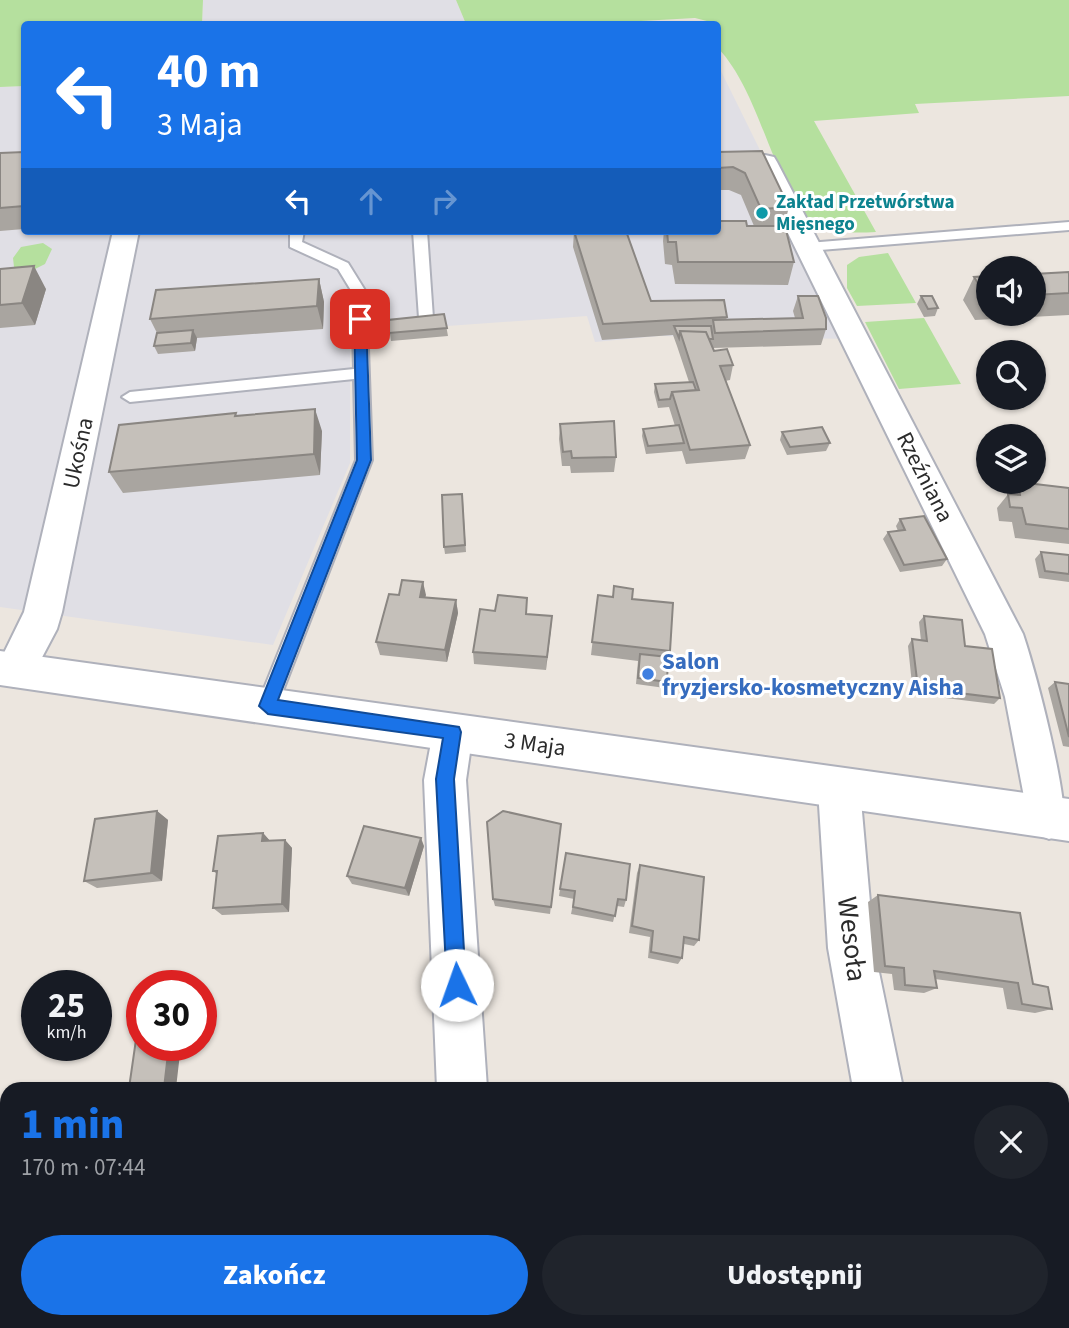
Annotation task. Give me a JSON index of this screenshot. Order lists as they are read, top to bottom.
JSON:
{
  "streets": {
    "street": [
      "Ukośna",
      "Rzeźniana",
      "3 Maja",
      "Wesoła"
    ]
  },
  "crossings": [
    ["Ukośna", "3 Maja"],
    ["Rzeźniana", "3 Maja"],
    ["3 Maja", "Wesoła"]
  ],
  "places": ["Zakład Przetwórstwa Mięsnego", "Salon fryzjersko-kosmetyczny Aisha"],
  "page": {
    "turn": ["40 m", "3 Maja"],
    "speed": "25 km/h",
    "limit": "30",
    "heading": ["1 min", "170 m · 07:44"],
    "buttons": ["Zakończ", "Udostępnij"]
  }
}
